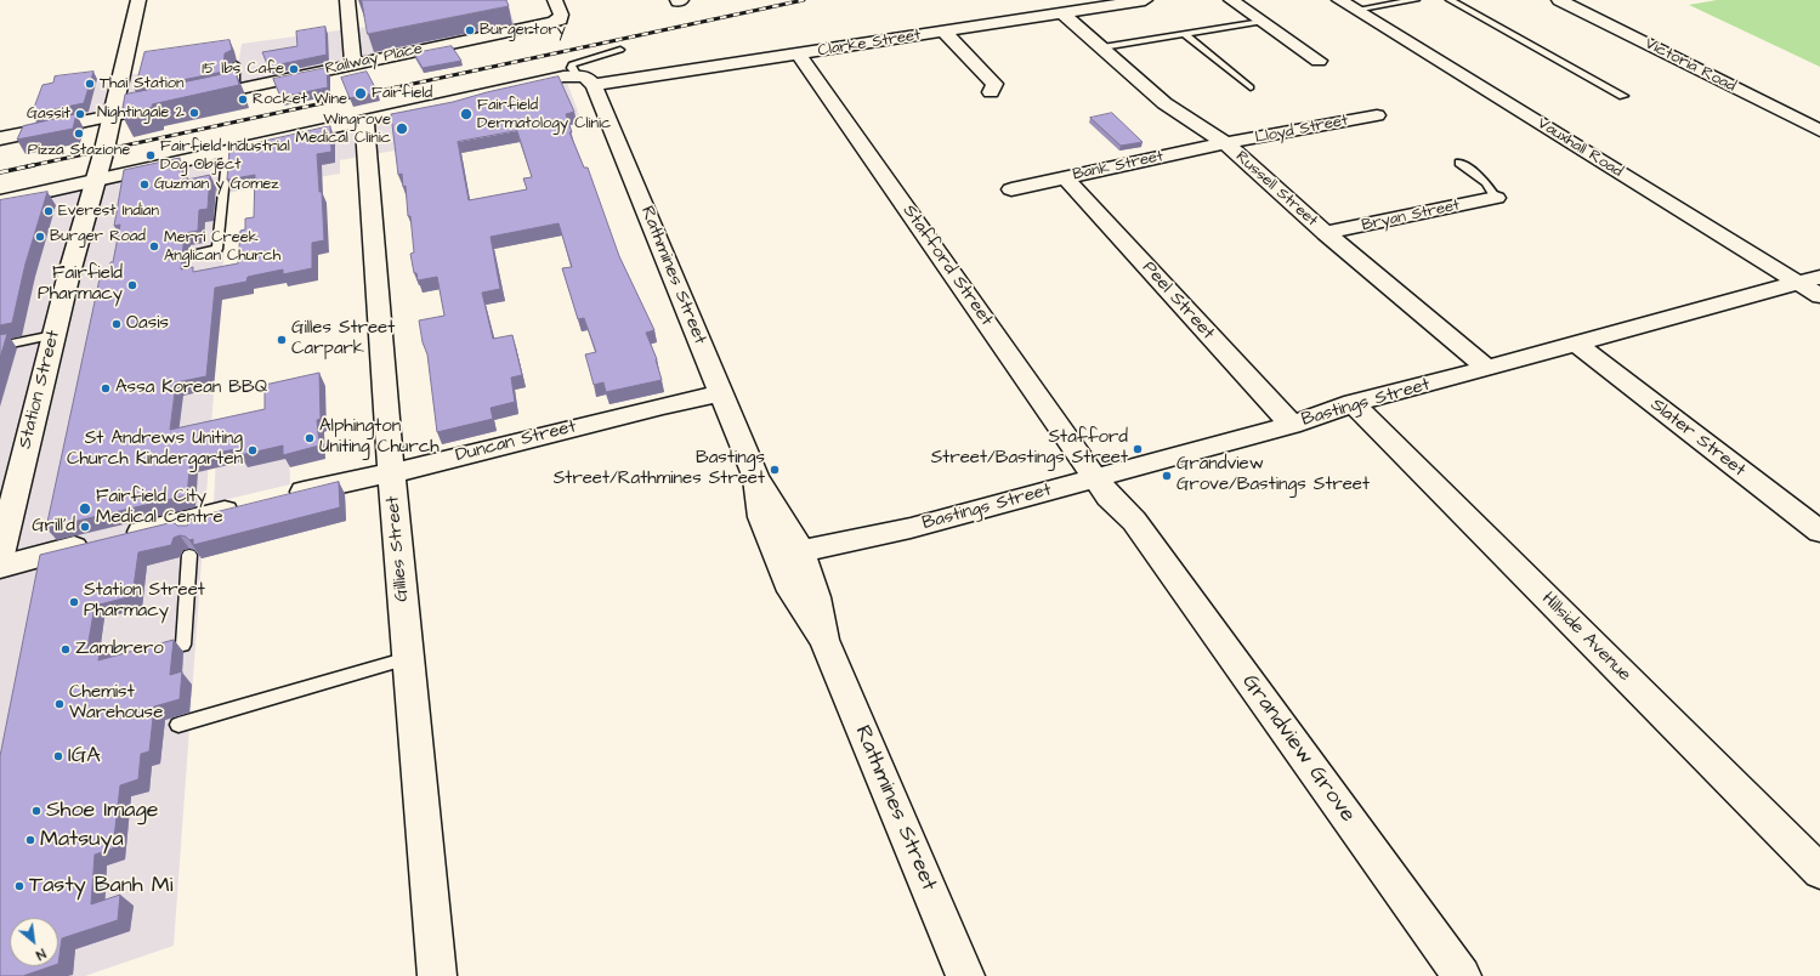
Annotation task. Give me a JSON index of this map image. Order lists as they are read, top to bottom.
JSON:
{
  "streets": {
    "street": [
      "Clarke Street",
      "Railway Place",
      "Victoria Road",
      "Lloyd Street",
      "Vauxhall Road",
      "Bank Street",
      "Russell Street",
      "Bryan Street",
      "Stafford Street",
      "Rathmines Street",
      "Peel Street",
      "Station Street",
      "Bastings Street",
      "Slater Street",
      "Duncan Street",
      "Gillies Street",
      "Hillside Avenue",
      "Grandview Grove"
    ]
  },
  "crossings": [
    ["Clarke Street", "Russell Street"],
    ["Clarke Street", "Stafford Street"],
    ["Clarke Street", "Rathmines Street"],
    ["Clarke Street", "Station Street"],
    ["Clarke Street", "Gillies Street"],
    ["Lloyd Street", "Bank Street"],
    ["Lloyd Street", "Russell Street"],
    ["Vauxhall Road", "Bastings Street"],
    ["Bank Street", "Russell Street"],
    ["Bank Street", "Peel Street"],
    ["Russell Street", "Bryan Street"],
    ["Russell Street", "Bastings Street"],
    ["Stafford Street", "Bastings Street"],
    ["Stafford Street", "Grandview Grove"],
    ["Rathmines Street", "Bastings Street"],
    ["Rathmines Street", "Duncan Street"],
    ["Peel Street", "Bastings Street"],
    ["Bastings Street", "Slater Street"],
    ["Bastings Street", "Hillside Avenue"],
    ["Bastings Street", "Grandview Grove"],
    ["Duncan Street", "Gillies Street"]
  ],
  "places": [
    "Burgertory",
    "15 lbs Cafe",
    "Thai Station",
    "Fairfield",
    "Rocket Wine",
    "Nightingale 2",
    "Gassit",
    "Fairfield Dermatology Clinic",
    "Wingrove Medical Clinic",
    "Pizza Stazione",
    "Fairfield Industrial Dog Object",
    "Guzman y Gomez",
    "Everest Indian",
    "Burger Road",
    "Merri Creek Anglican Church",
    "Fairfield Pharmacy",
    "Oasis",
    "Gilles Street Carpark",
    "Assa Korean BBQ",
    "Alphington Uniting Church",
    "Stafford Street/Bastings Street",
    "St Andrews Uniting Church Kindergarten",
    "Bastings Street/Rathmines Street",
    "Grandview Grove/Bastings Street",
    "Fairfield City Medical Centre",
    "Grill'd",
    "Station Street Pharmacy",
    "Zambrero",
    "Chemist Warehouse",
    "IGA",
    "Shoe Image",
    "Matsuya",
    "Tasty Banh Mi"
  ],
  "north": "bottom right"
}
